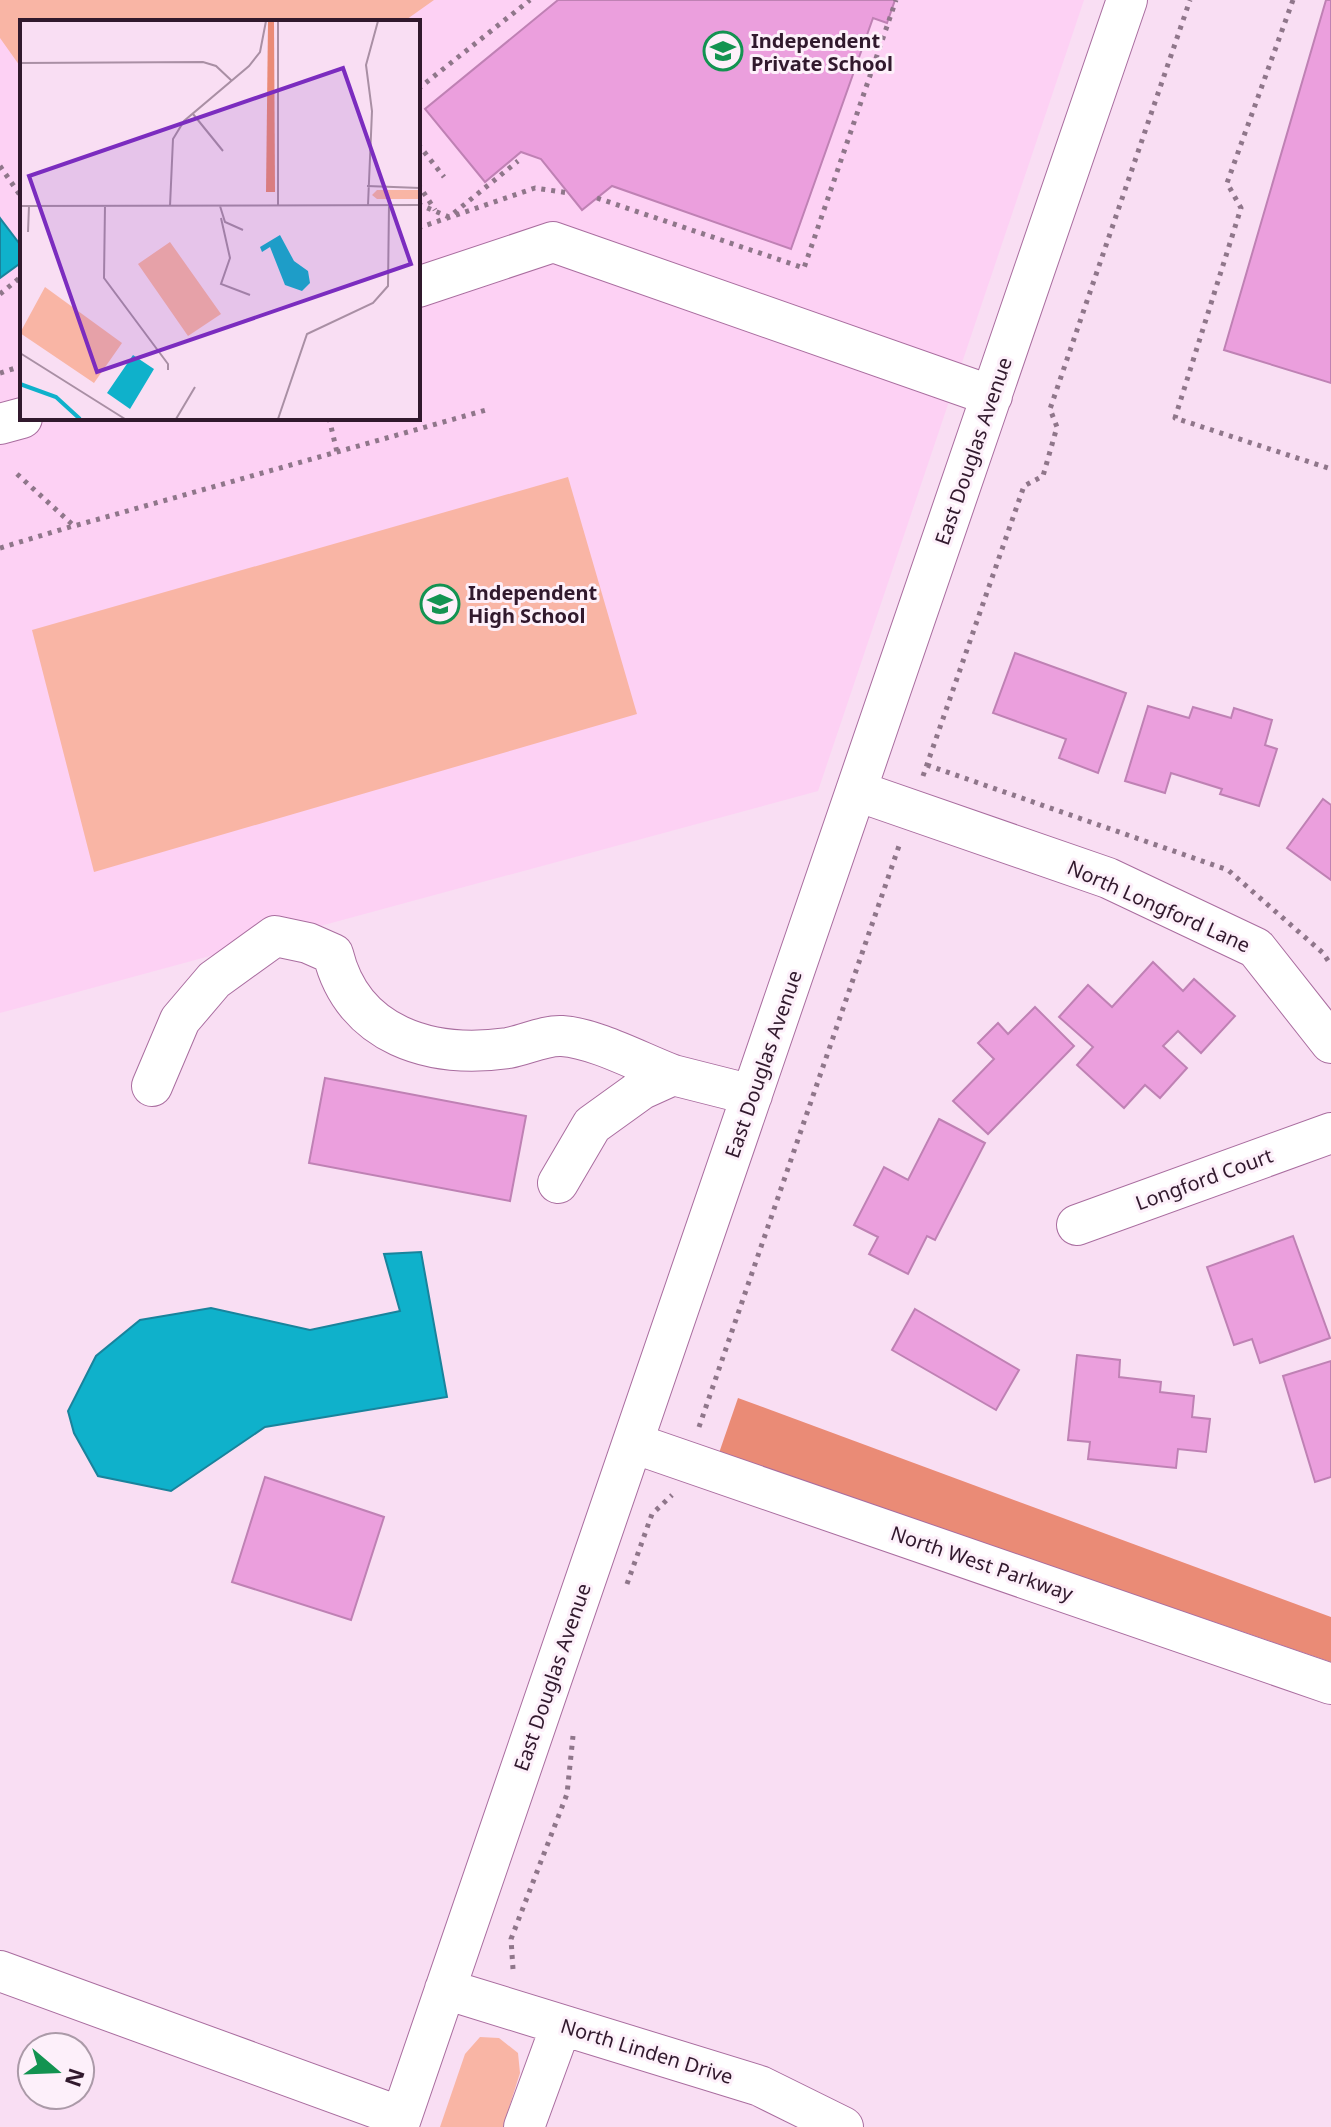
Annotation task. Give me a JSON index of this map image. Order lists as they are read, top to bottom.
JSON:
{
  "streets": {
    "street": [
      "East Douglas Avenue",
      "North Longford Lane",
      "Longford Court",
      "North West Parkway",
      "North Linden Drive"
    ]
  },
  "crossings": [
    ["East Douglas Avenue", "North Longford Lane"],
    ["East Douglas Avenue", "North West Parkway"],
    ["East Douglas Avenue", "North Linden Drive"]
  ],
  "places": {
    "school or university": ["Independent Private School", "Independent High School"]
  },
  "north": "right"
}
